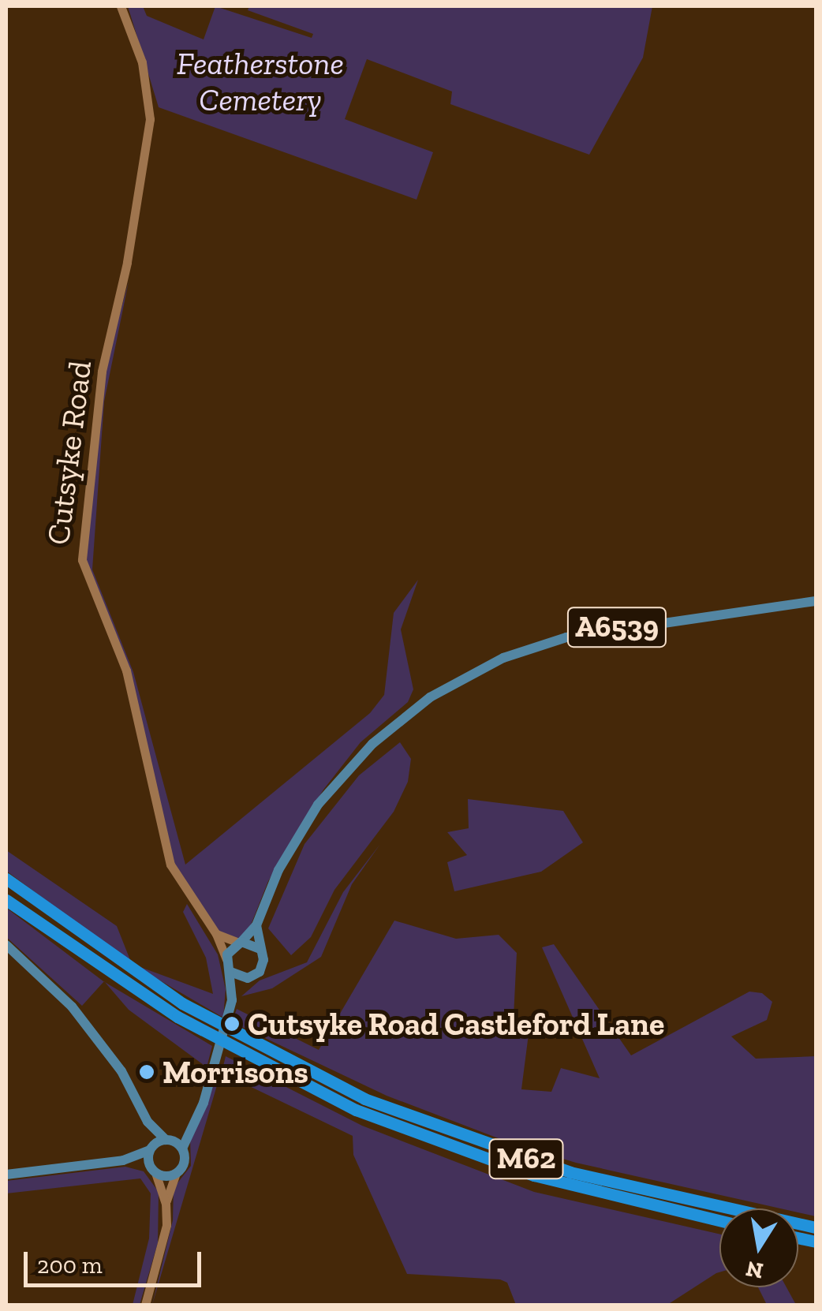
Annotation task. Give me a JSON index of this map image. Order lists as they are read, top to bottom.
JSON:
{
  "streets": {
    "highway": ["M62"],
    "main road": ["Cutsyke Road", "A6539"]
  },
  "crossings": [
    ["Cutsyke Road", "A6539"]
  ],
  "parks": ["Featherstone Cemetery"],
  "places": ["Cutsyke Road Castleford Lane", "Morrisons"],
  "scale_bar": "200 m",
  "north": "bottom"
}
